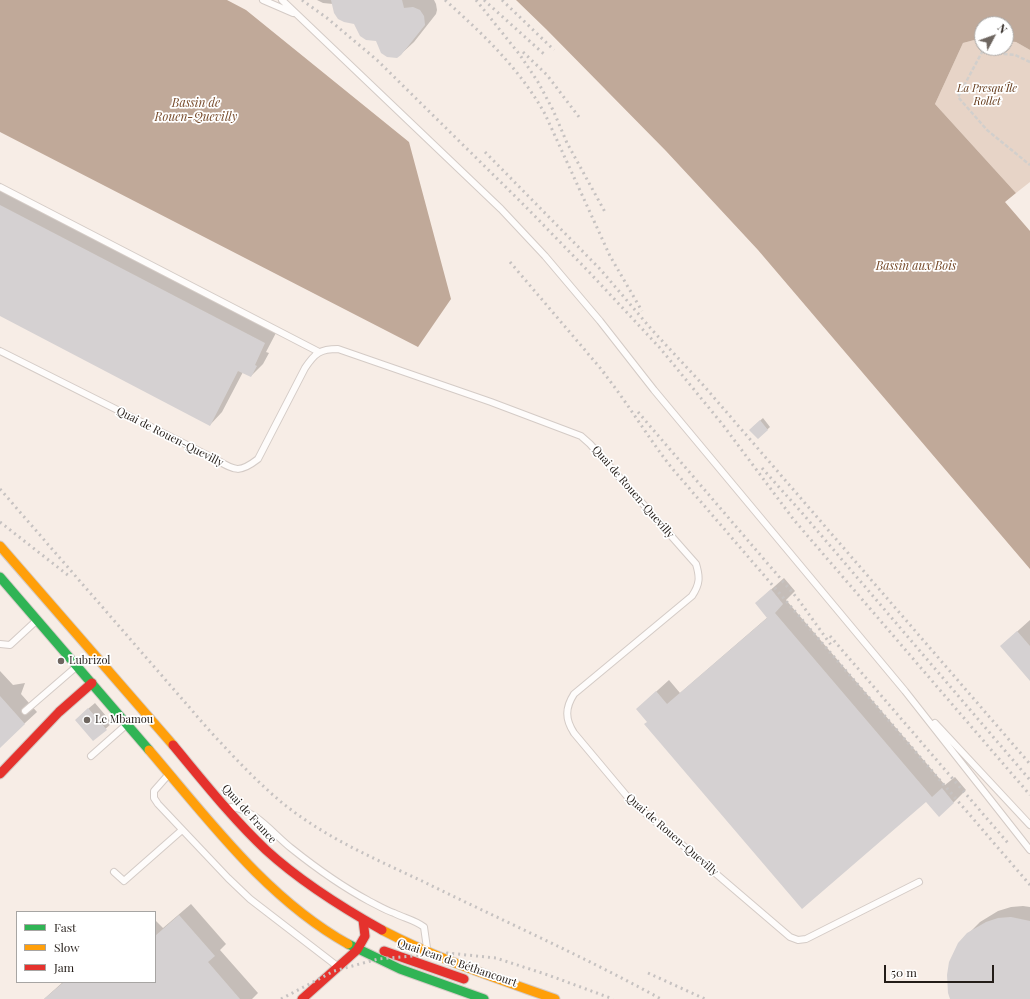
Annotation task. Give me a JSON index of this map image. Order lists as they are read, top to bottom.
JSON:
{
  "streets": {
    "main road": ["Quai de France", "Quai Jean de Béthancourt"],
    "lane": ["Quai de Rouen-Quevilly"]
  },
  "crossings": [
    ["Quai de France", "Quai Jean de Béthancourt"]
  ],
  "water": ["Bassin de Rouen-Quevilly", "Bassin aux Bois"],
  "parks": ["La Presqu'Île Rollet"],
  "places": ["Lubrizol", "Le Mbamou"],
  "legend": ["Fast", "Slow", "Jam"],
  "scale_bar": "50 m",
  "north": "top right"
}
